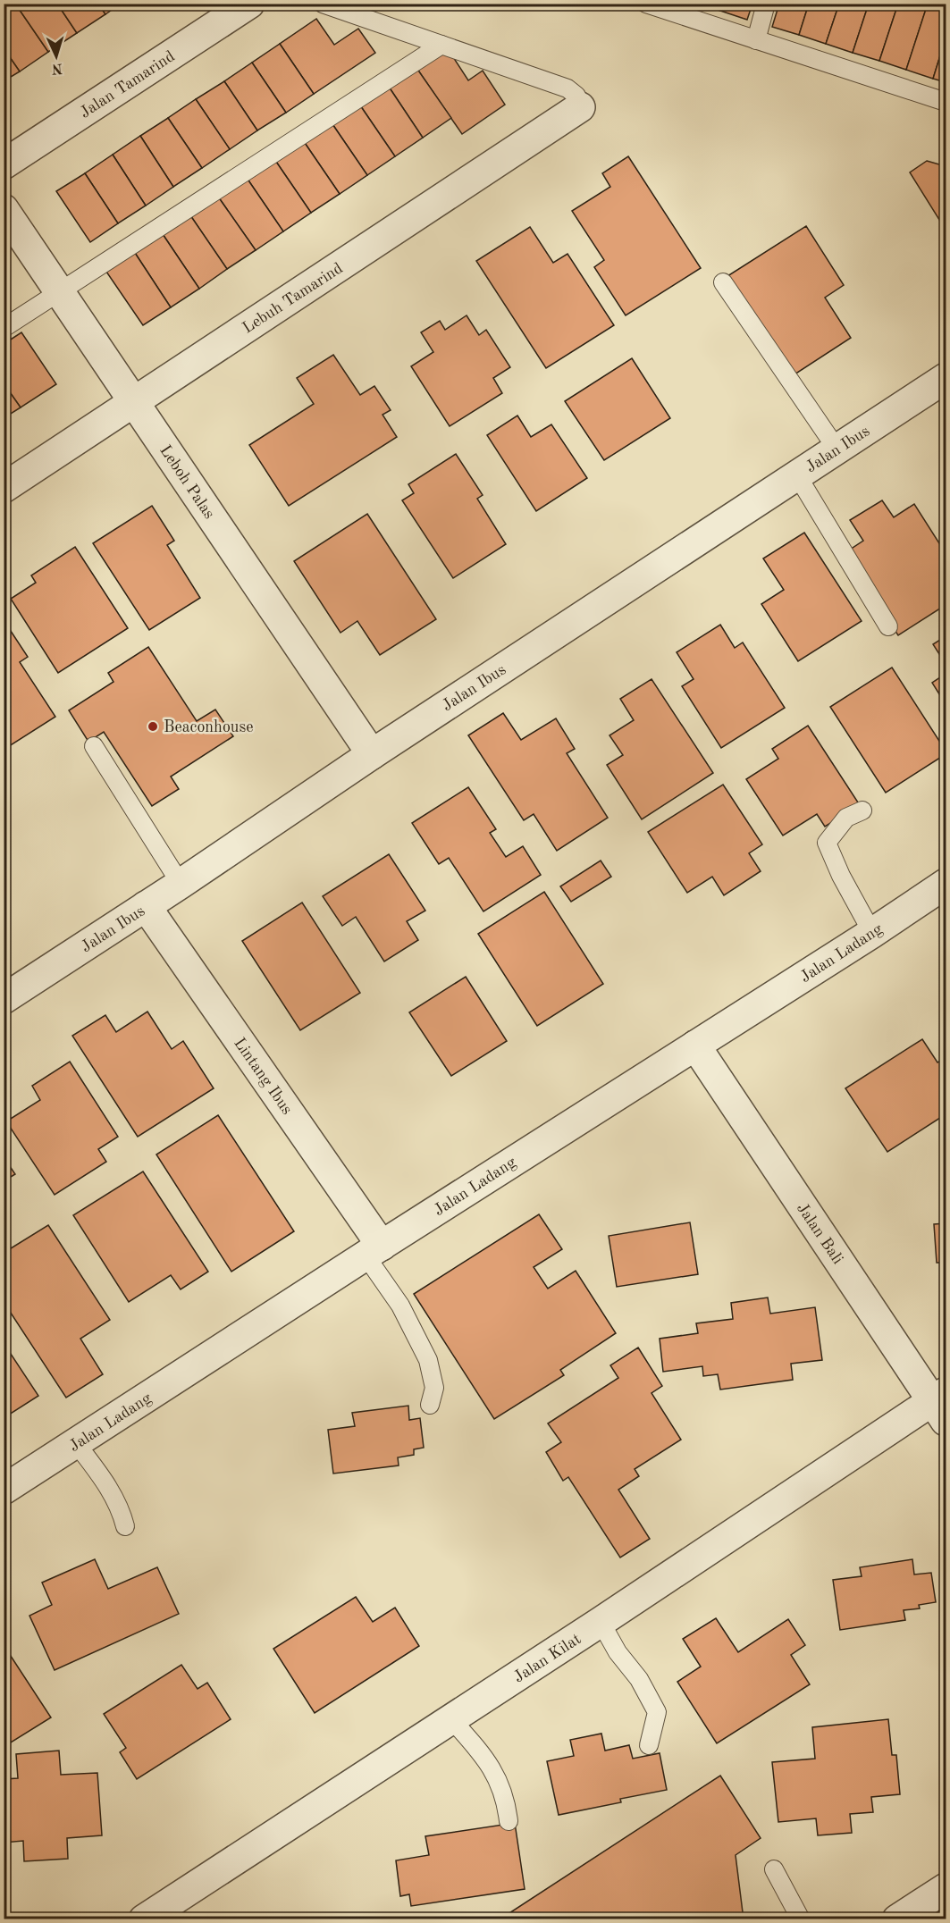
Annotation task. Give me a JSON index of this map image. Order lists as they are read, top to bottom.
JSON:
{
  "streets": {
    "street": [
      "Jalan Tamarind",
      "Lebuh Tamarind",
      "Jalan Ibus",
      "Leboh Palas",
      "Jalan Ladang",
      "Lintang Ibus",
      "Jalan Bali",
      "Jalan Kilat"
    ]
  },
  "crossings": [
    ["Lebuh Tamarind", "Leboh Palas"],
    ["Jalan Ibus", "Leboh Palas"],
    ["Jalan Ibus", "Lintang Ibus"],
    ["Jalan Ladang", "Lintang Ibus"],
    ["Jalan Ladang", "Jalan Bali"],
    ["Jalan Bali", "Jalan Kilat"]
  ],
  "places": ["Beaconhouse"],
  "north": "bottom"
}
